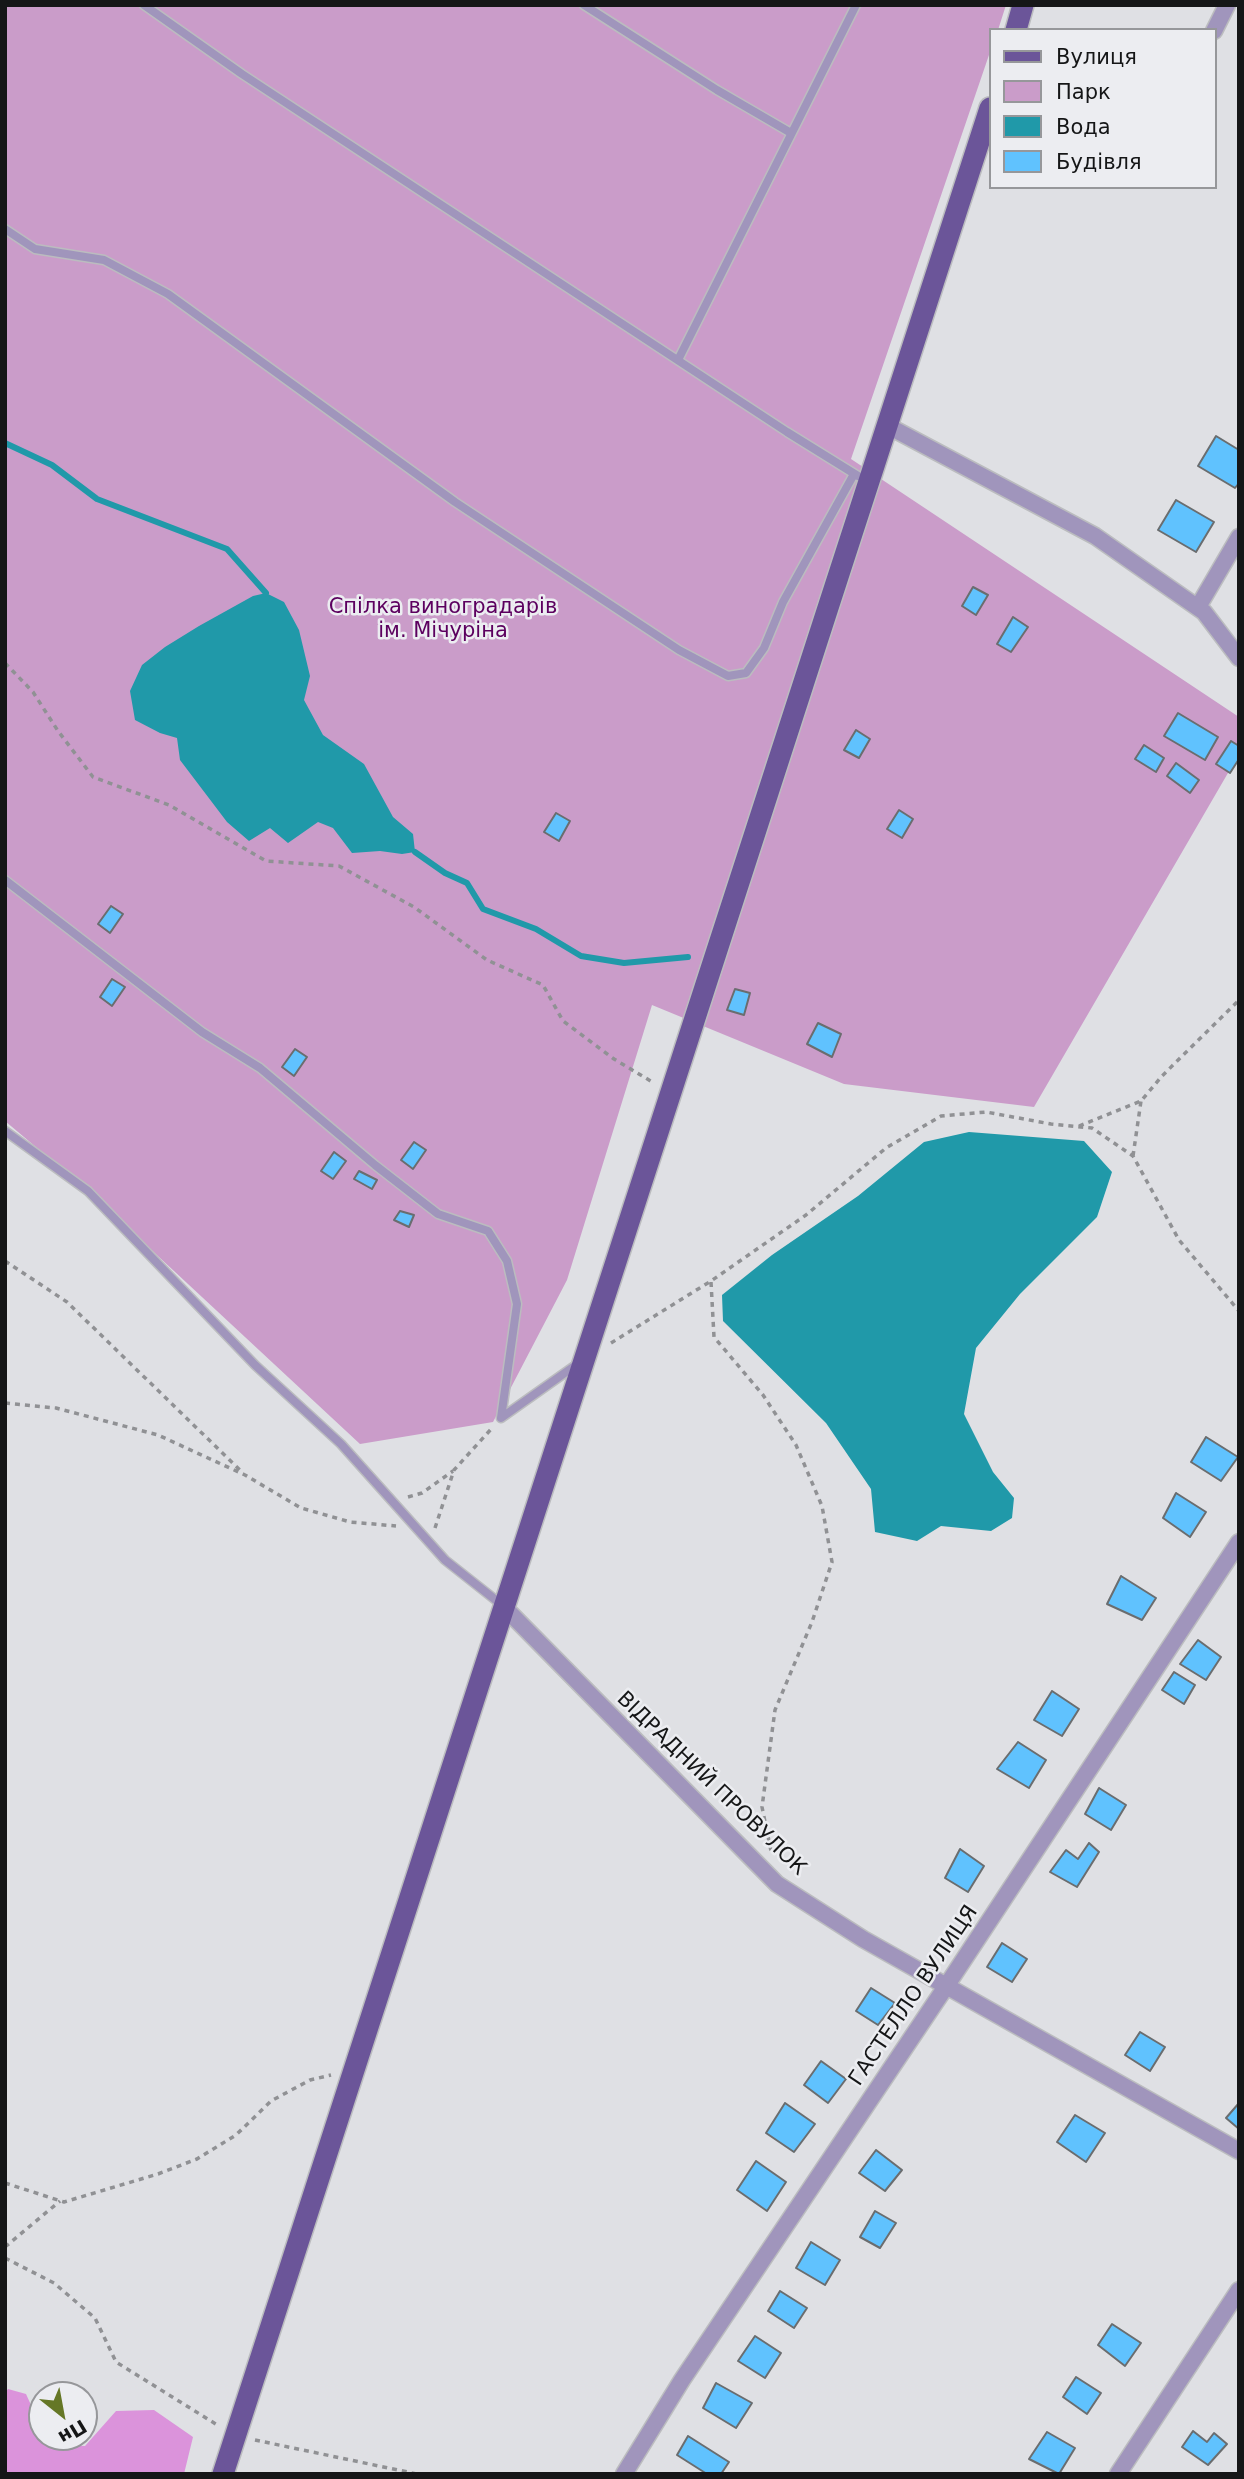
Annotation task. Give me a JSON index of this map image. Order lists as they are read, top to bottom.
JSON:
{
  "streets": {
    "street": ["ВІДРАДНИЙ ПРОВУЛОК", "ГАСТЕЛЛО ВУЛИЦЯ"]
  },
  "crossings": [
    ["ВІДРАДНИЙ ПРОВУЛОК", "ГАСТЕЛЛО ВУЛИЦЯ"]
  ],
  "parks": ["Спілка виноградарів ім. Мічуріна"],
  "legend": [
    "Вулиця",
    "Парк",
    "Вода",
    "Будівля"
  ],
  "north": "bottom right"
}
